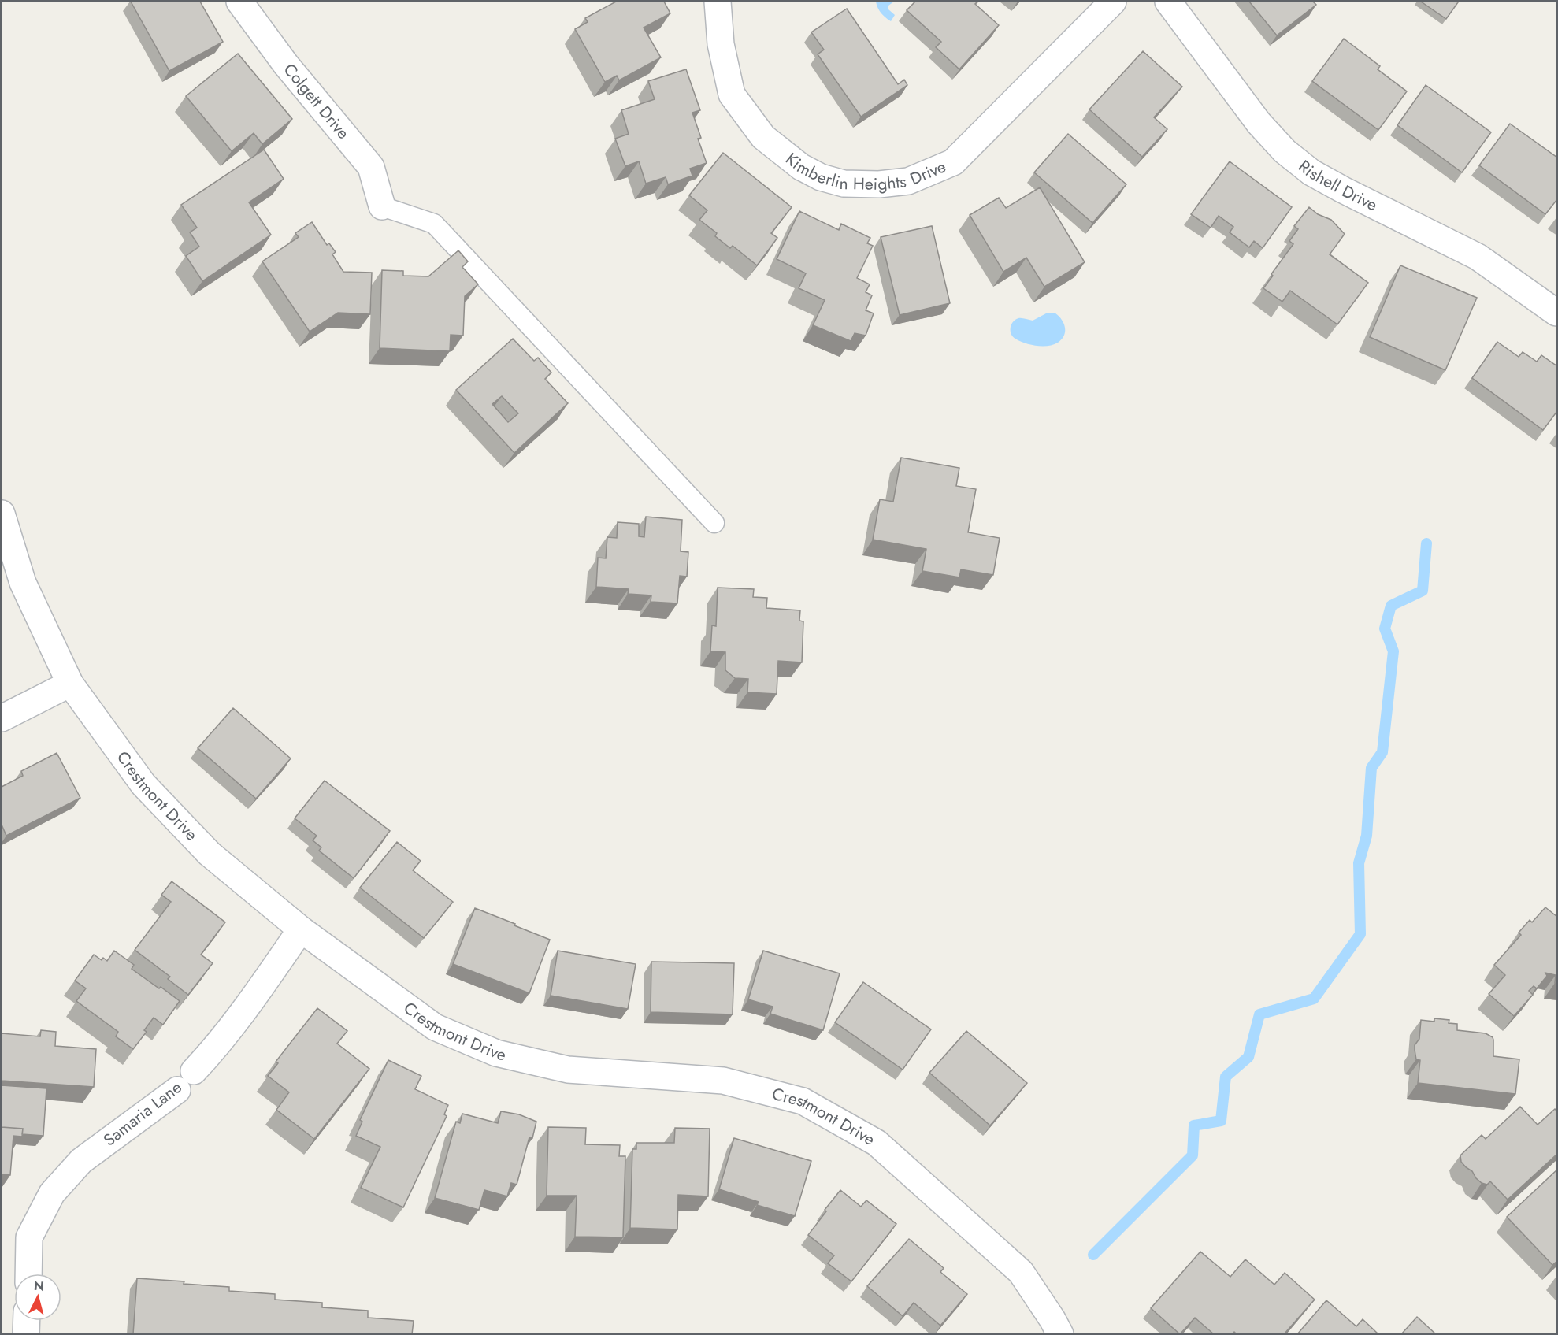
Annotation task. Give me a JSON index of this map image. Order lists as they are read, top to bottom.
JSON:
{
  "streets": {
    "street": [
      "Colgett Drive",
      "Kimberlin Heights Drive",
      "Rishell Drive",
      "Crestmont Drive",
      "Samaria Lane"
    ]
  },
  "crossings": [
    ["Crestmont Drive", "Samaria Lane"]
  ],
  "north": "top"
}
